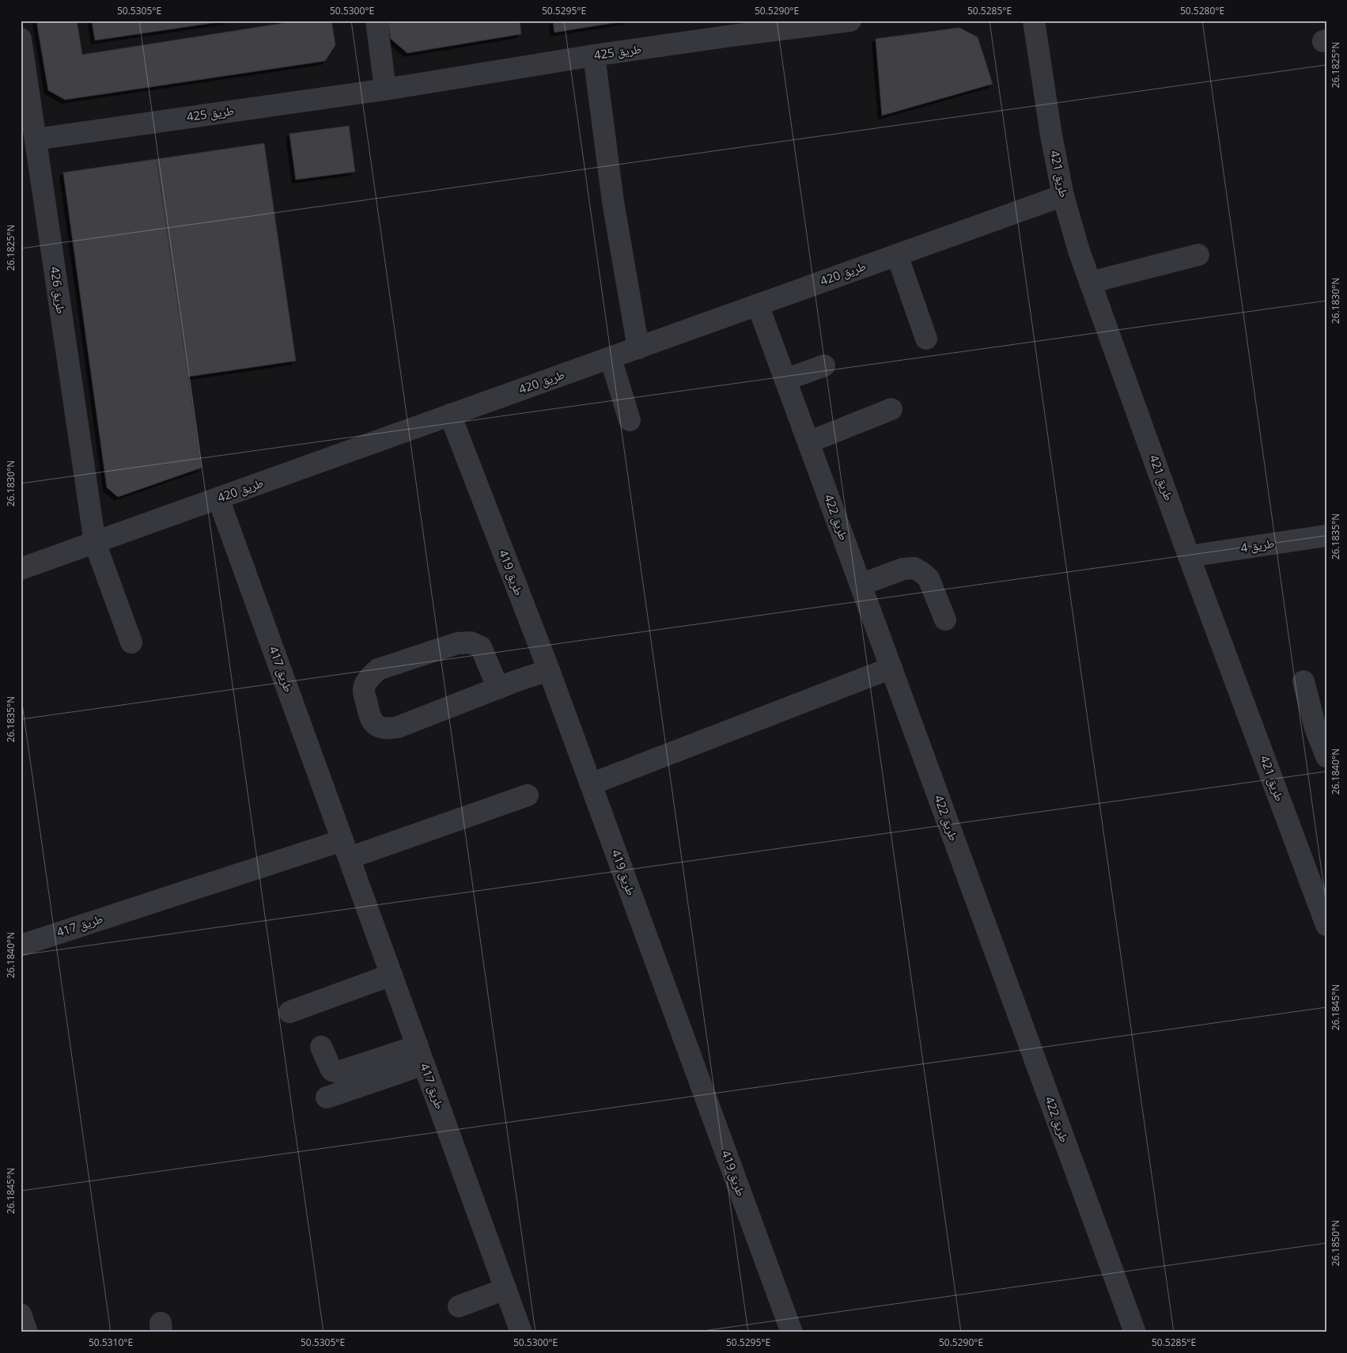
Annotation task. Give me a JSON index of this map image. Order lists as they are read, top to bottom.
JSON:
{
  "streets": {
    "street": [
      "طريق 425",
      "طريق 421",
      "طريق 420",
      "طريق 426",
      "طريق 422",
      "طريق 4",
      "طريق 419",
      "طريق 417"
    ]
  },
  "crossings": [
    ["طريق 425", "طريق 426"],
    ["طريق 421", "طريق 420"],
    ["طريق 421", "طريق 4"],
    ["طريق 420", "طريق 426"],
    ["طريق 420", "طريق 422"],
    ["طريق 420", "طريق 419"],
    ["طريق 420", "طريق 417"]
  ],
  "coordinates": [
    "50.5305°E",
    "50.5300°E",
    "50.5295°E",
    "50.5290°E",
    "50.5285°E",
    "50.5280°E",
    "26.1825°N",
    "26.1830°N",
    "26.1835°N",
    "26.1840°N",
    "26.1845°N",
    "26.1850°N",
    "50.5310°E"
  ]
}
